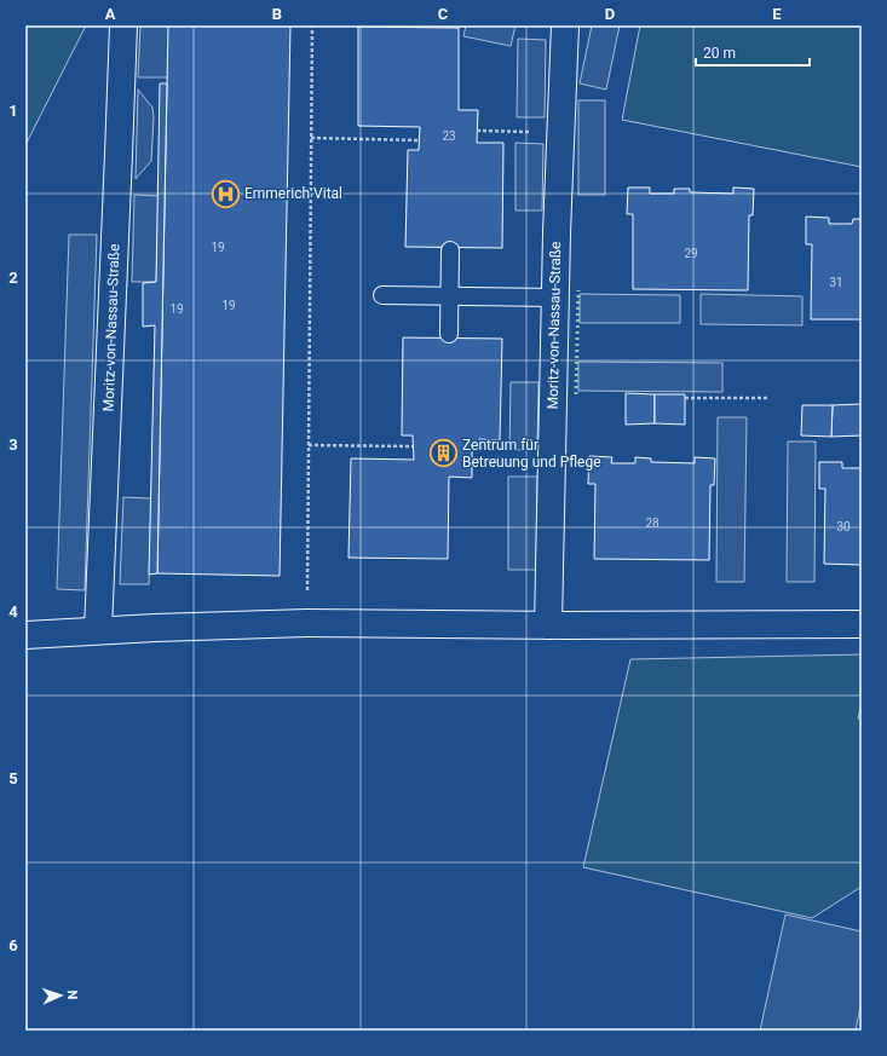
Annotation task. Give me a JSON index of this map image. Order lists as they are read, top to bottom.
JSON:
{
  "streets": {
    "street": ["Moritz-von-Nassau-Straße"]
  },
  "places": {
    "hospital": ["Emmerich Vital"],
    "building": ["Zentrum für Betreuung und Pflege"]
  },
  "house_numbers": [
    "23",
    "19",
    "29",
    "31",
    "19",
    "19",
    "28",
    "30"
  ],
  "scale_bar": "20 m",
  "north": "right",
  "grid": {
    "columns": [
      "A",
      "B",
      "C",
      "D",
      "E"
    ],
    "rows": [
      "1",
      "2",
      "3",
      "4",
      "5",
      "6"
    ]
  }
}
